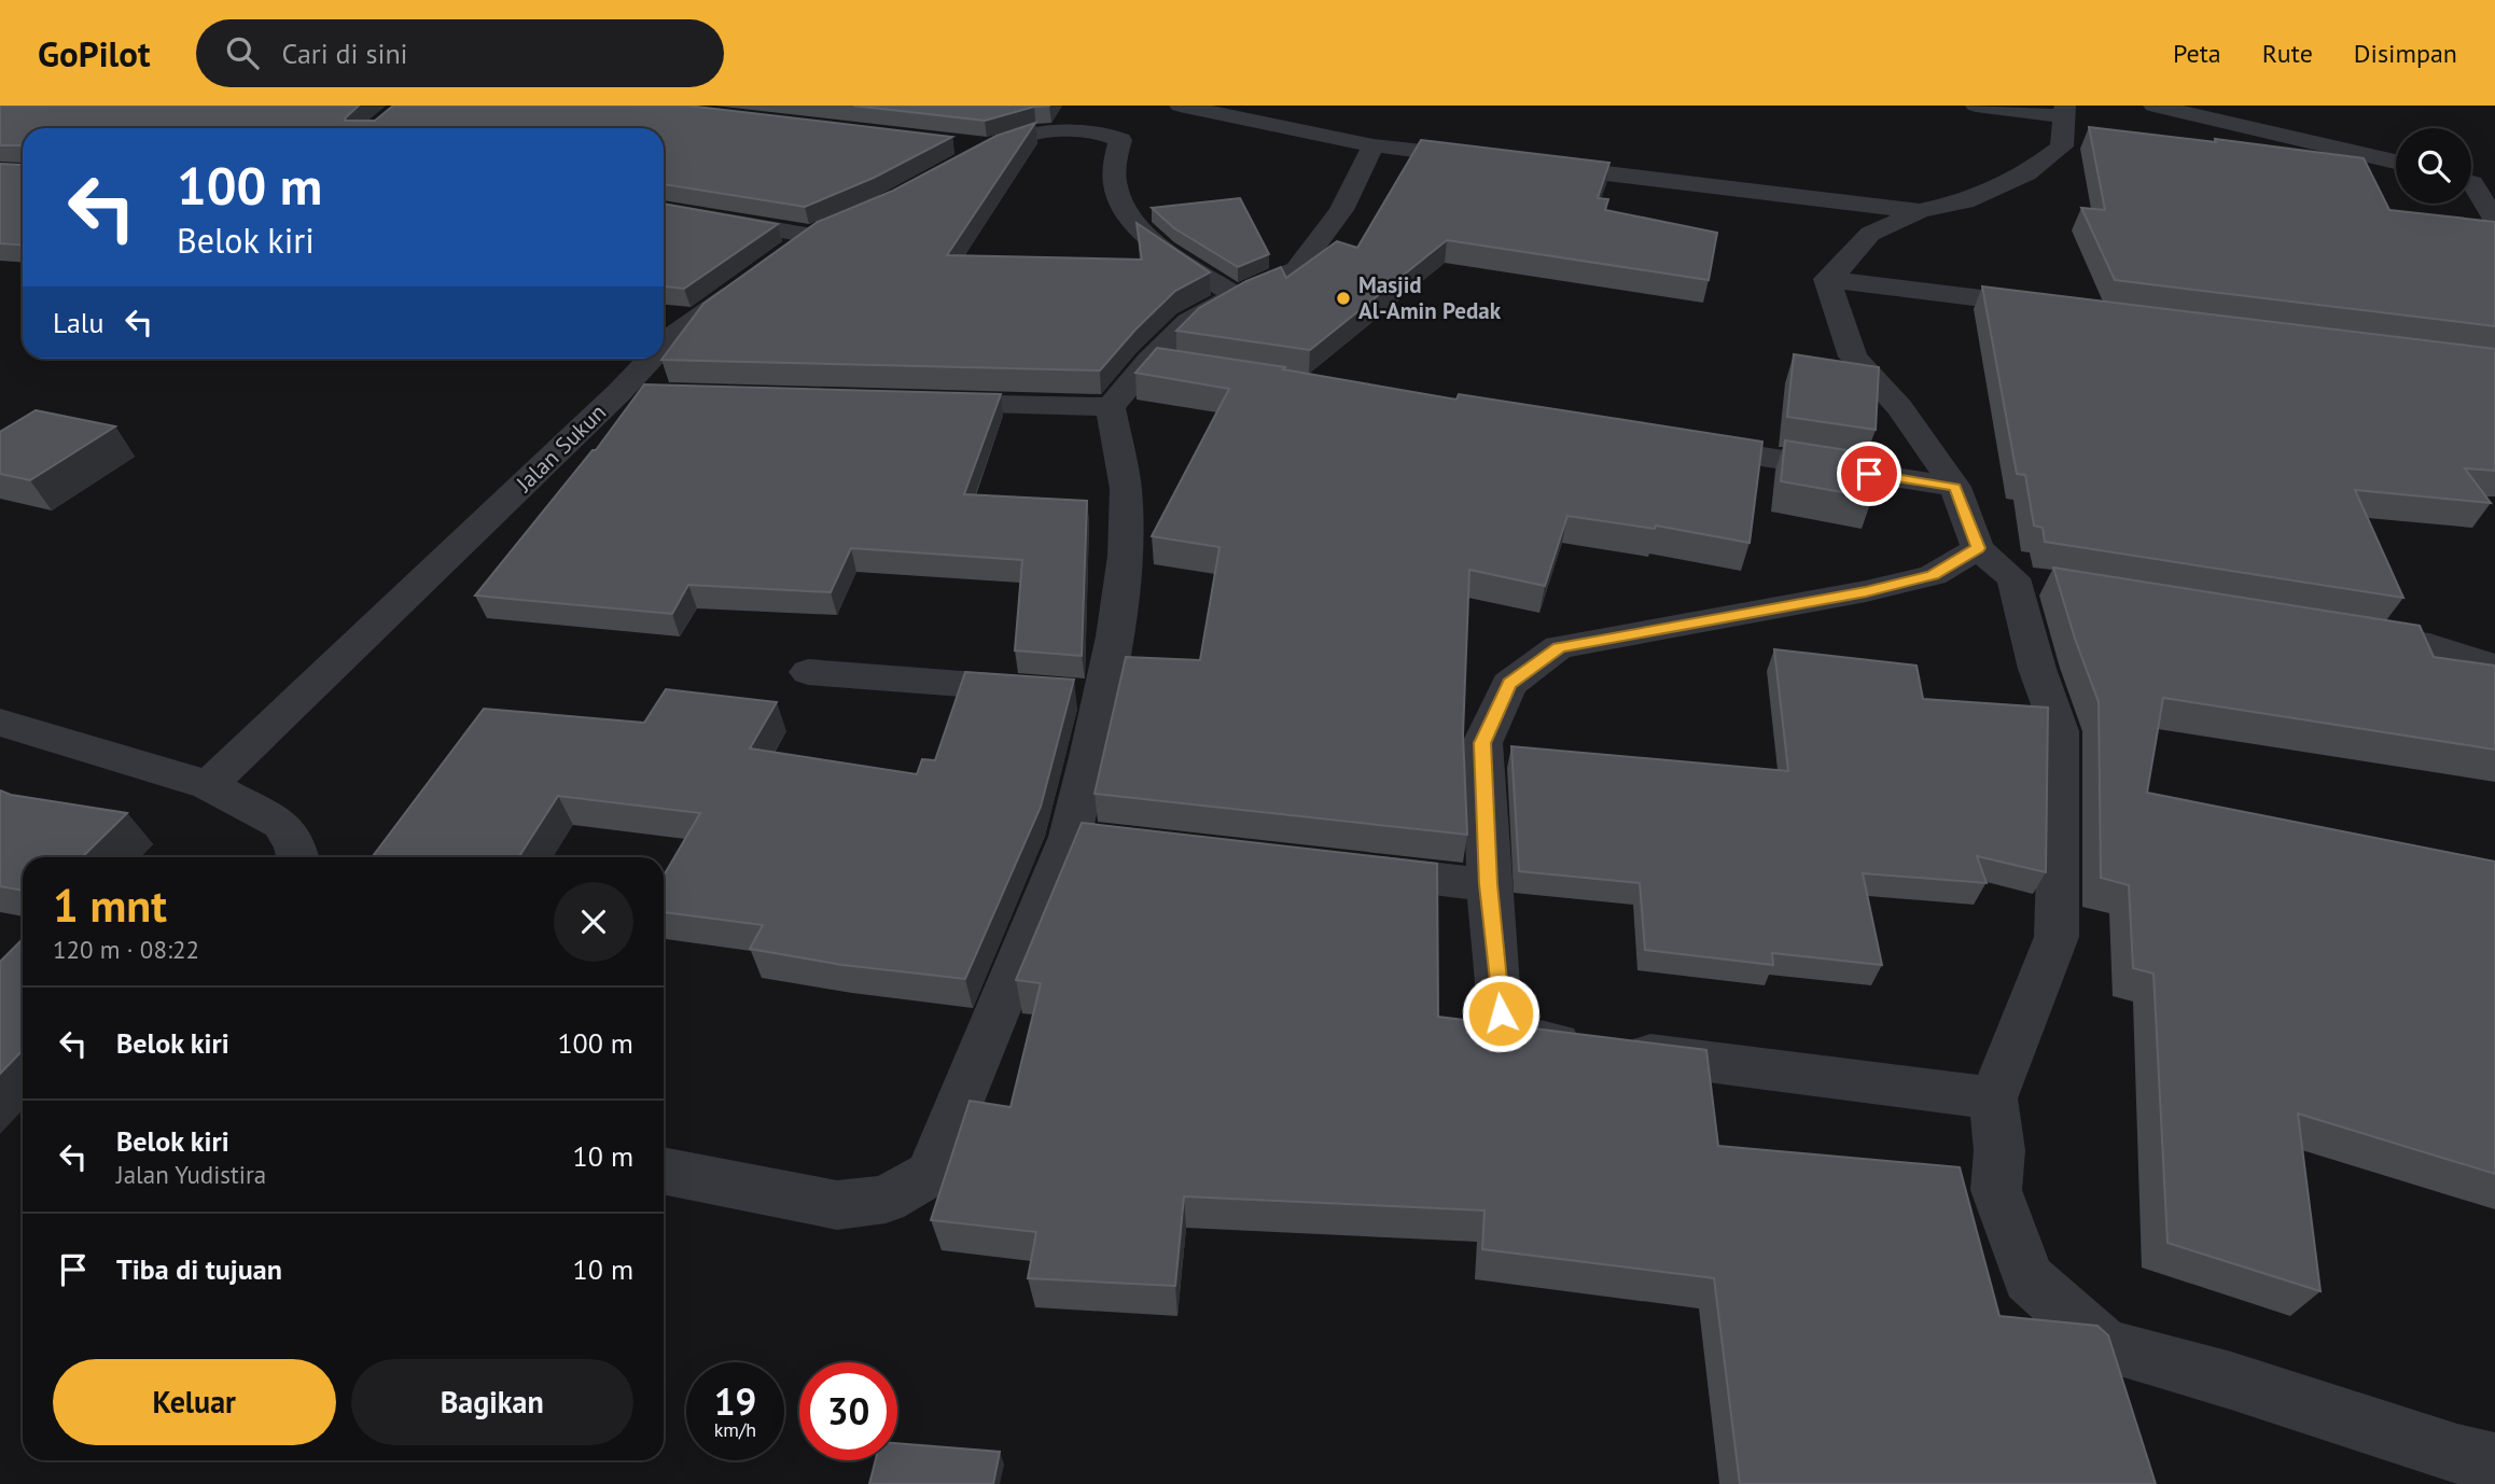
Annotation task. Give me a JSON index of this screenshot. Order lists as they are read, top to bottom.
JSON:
{
  "streets": {
    "street": ["Jalan Sukun"]
  },
  "places": ["Masjid Al-Amin Pedak"],
  "page": {
    "header": "GoPilot",
    "search": "Cari di sini",
    "nav": ["Peta", "Rute", "Disimpan"],
    "turn": ["100 m", "Belok kiri"],
    "then": "Lalu",
    "heading": ["1 mnt", "120 m · 08:22"],
    "list": [
      {
        "name": "Belok kiri",
        "value": "100 m"
      },
      {
        "name": "Belok kiri",
        "note": "Jalan Yudistira",
        "value": "10 m"
      },
      {
        "name": "Tiba di tujuan",
        "value": "10 m"
      }
    ],
    "buttons": ["Keluar", "Bagikan"],
    "speed": "19 km/h",
    "limit": "30"
  }
}
